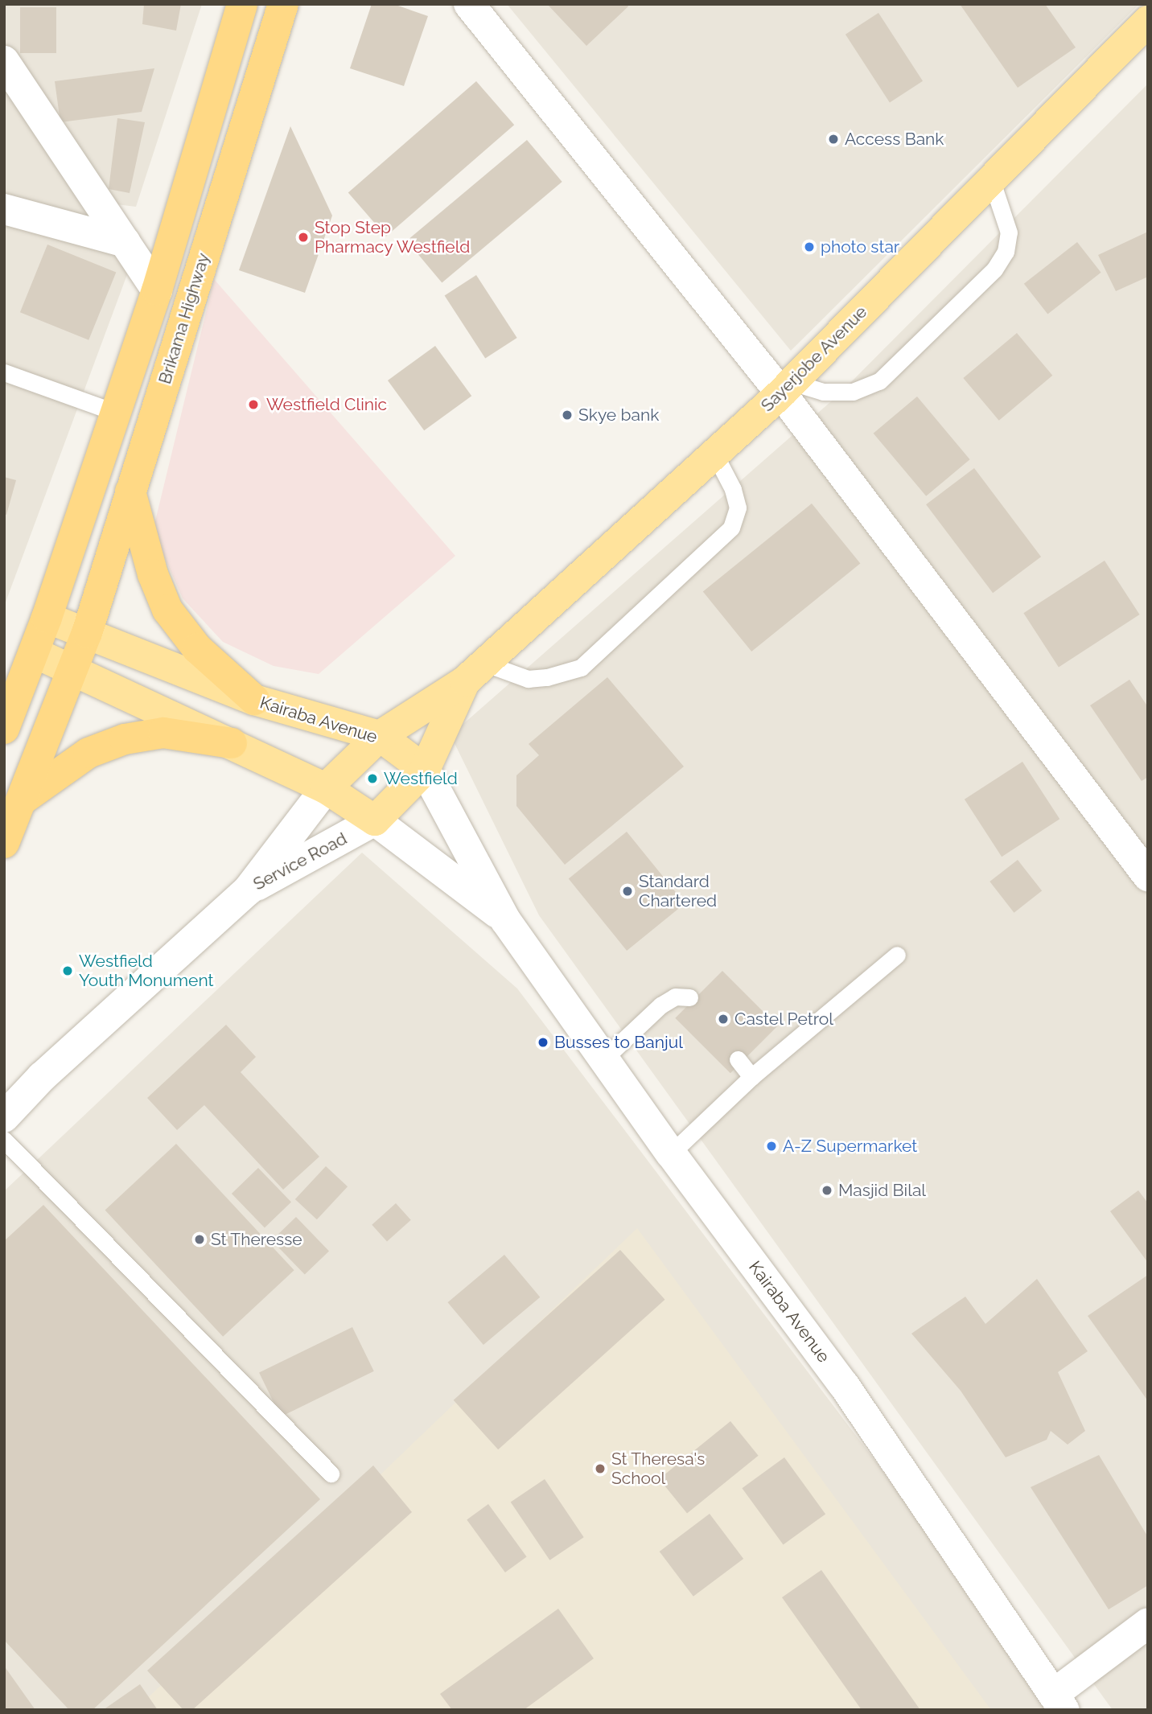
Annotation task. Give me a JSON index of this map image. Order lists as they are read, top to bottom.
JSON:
{
  "streets": {
    "highway": ["Brikama Highway"],
    "main road": ["Sayerjobe Avenue", "Kairaba Avenue"],
    "street": ["Service Road"]
  },
  "crossings": [
    ["Brikama Highway", "Kairaba Avenue"],
    ["Sayerjobe Avenue", "Kairaba Avenue"],
    ["Sayerjobe Avenue", "Service Road"],
    ["Kairaba Avenue", "Service Road"]
  ],
  "places": [
    "Access Bank",
    "Stop Step Pharmacy Westfield",
    "photo star",
    "Westfield Clinic",
    "Skye bank",
    "Westfield",
    "Standard Chartered",
    "Westfield Youth Monument",
    "Castel Petrol",
    "Busses to Banjul",
    "A-Z Supermarket",
    "Masjid Bilal",
    "St Theresse",
    "St Theresa's School"
  ]
}
